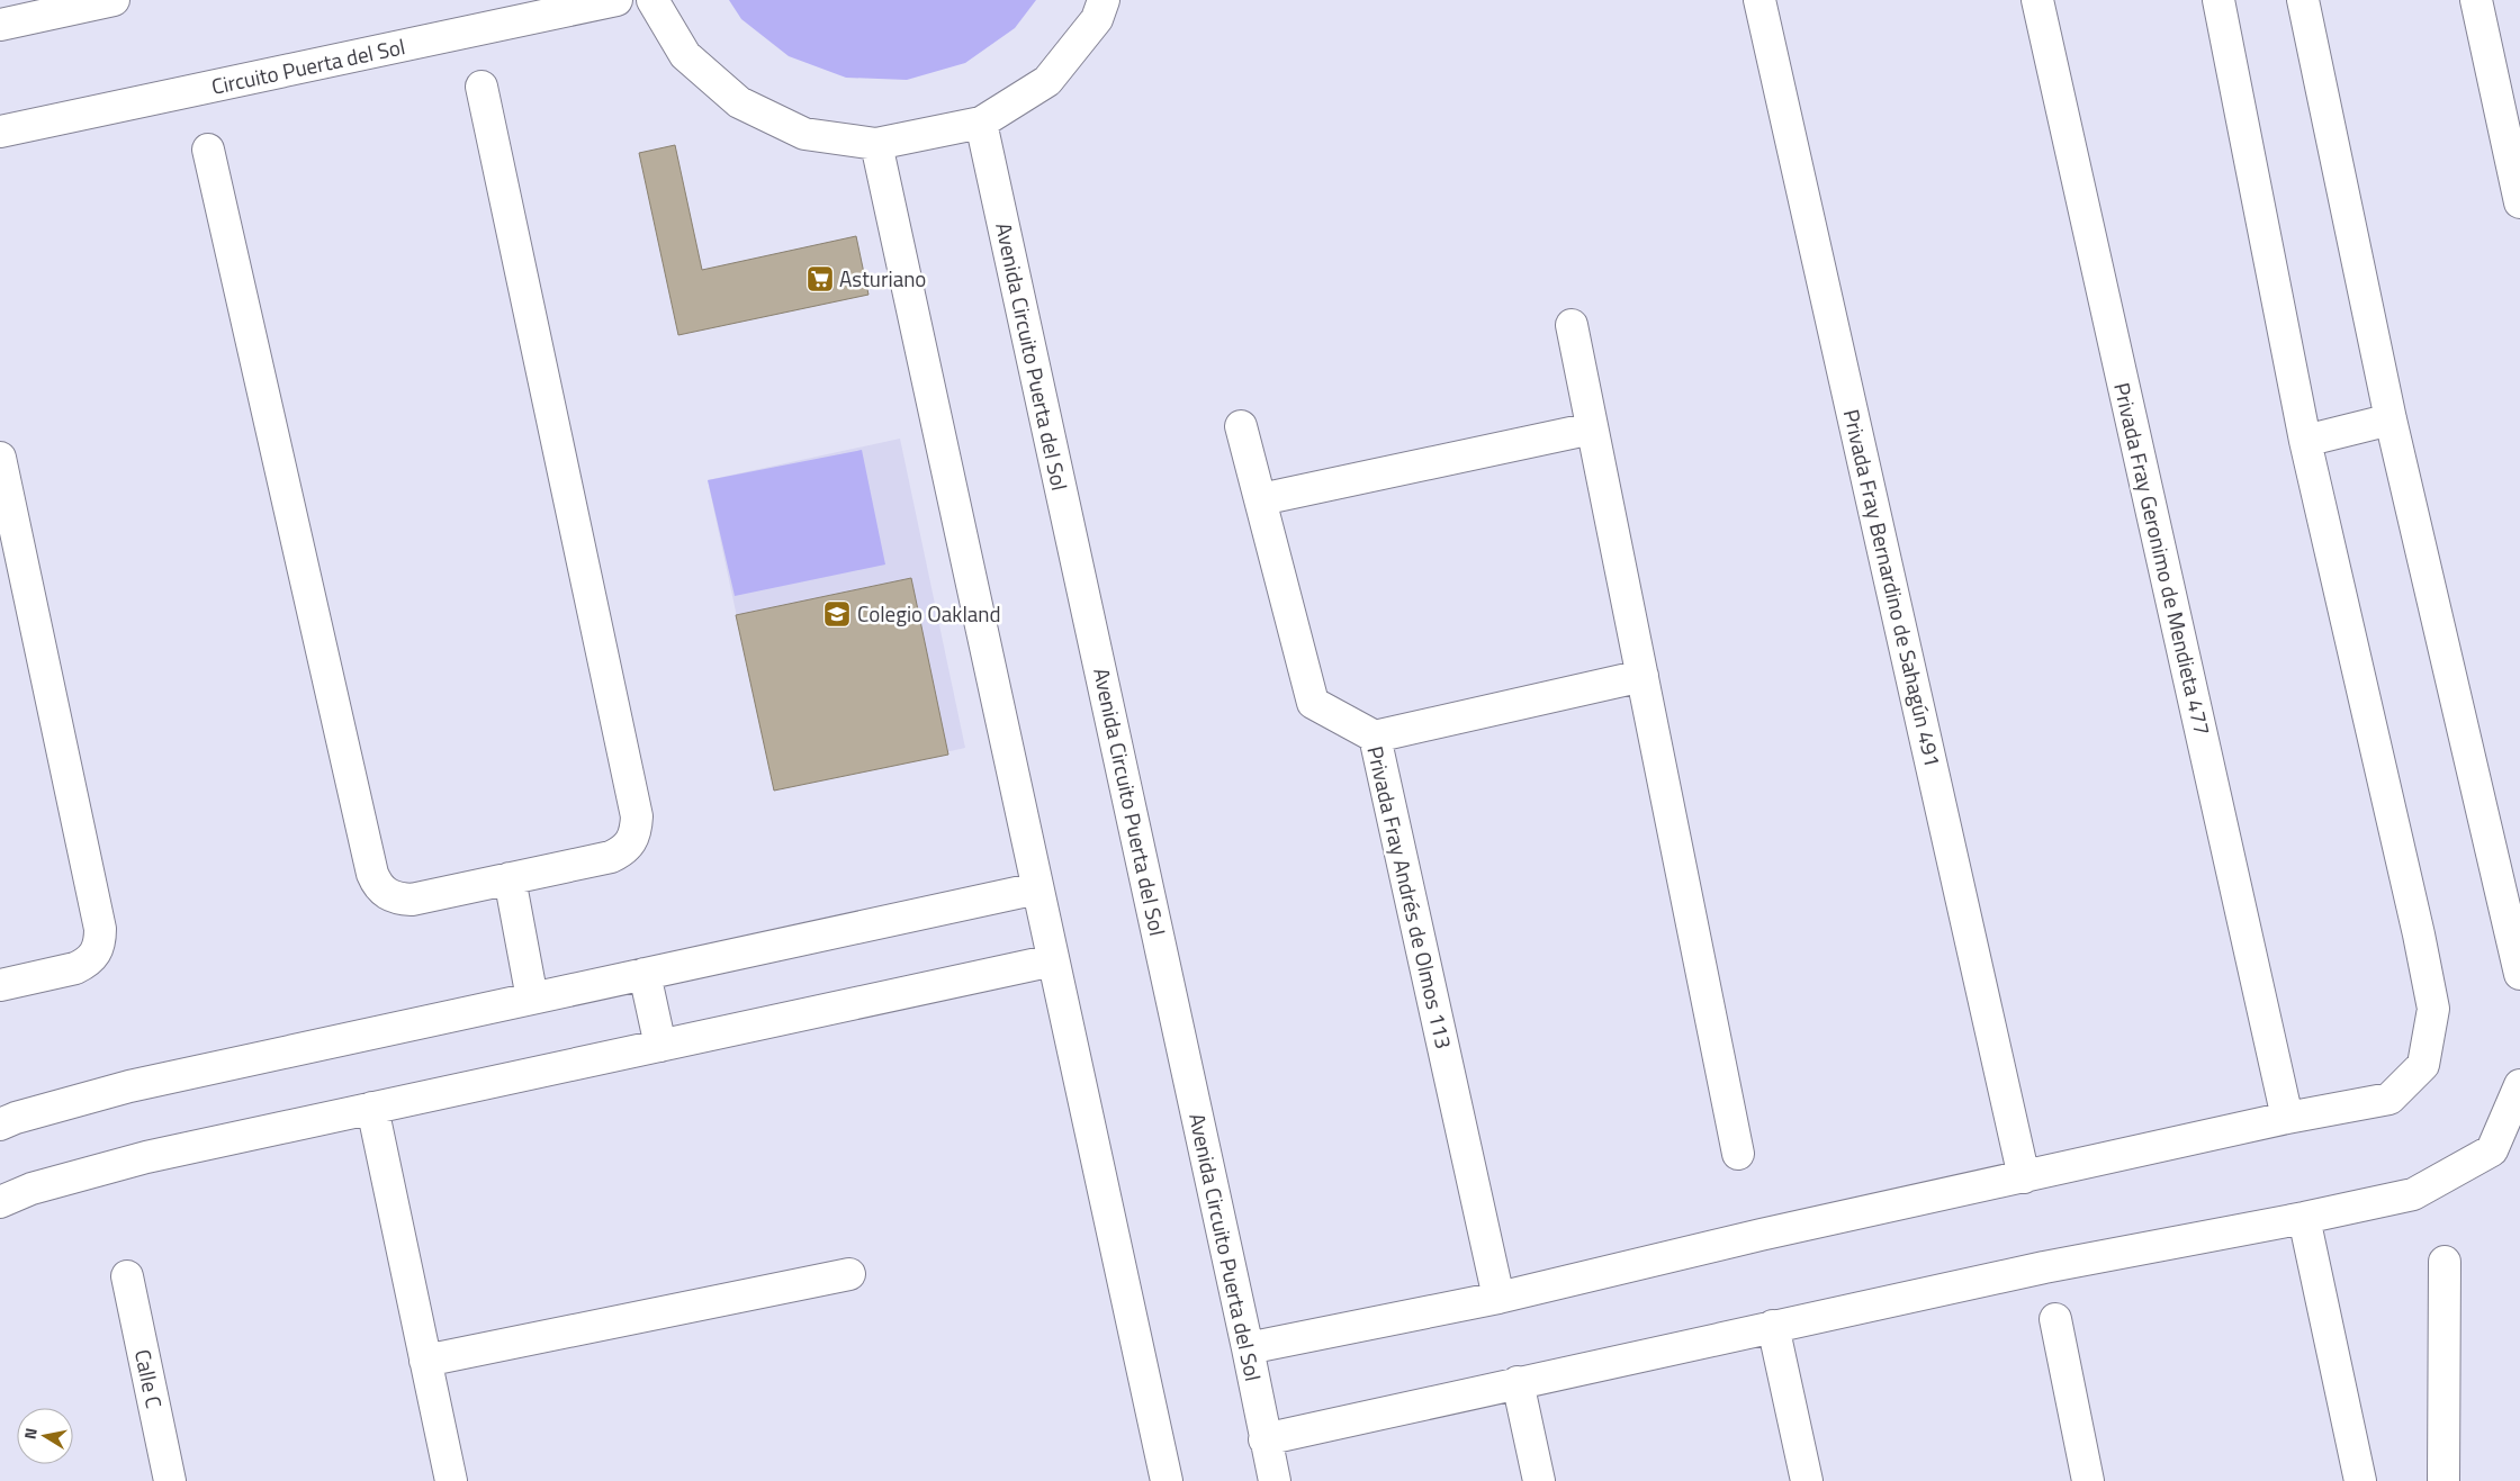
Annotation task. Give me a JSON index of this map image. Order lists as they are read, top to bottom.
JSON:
{
  "streets": {
    "street": [
      "Circuito Puerta del Sol",
      "Avenida Circuito Puerta del Sol",
      "Privada Fray Geronimo de Mendieta 477",
      "Privada Fray Bernardino de Sahagún 491",
      "Privada Fray Andrés de Olmos 113",
      "Calle C"
    ]
  },
  "places": {
    "supermarket": ["Asturiano"],
    "school or university": ["Colegio Oakland"]
  },
  "north": "left"
}
